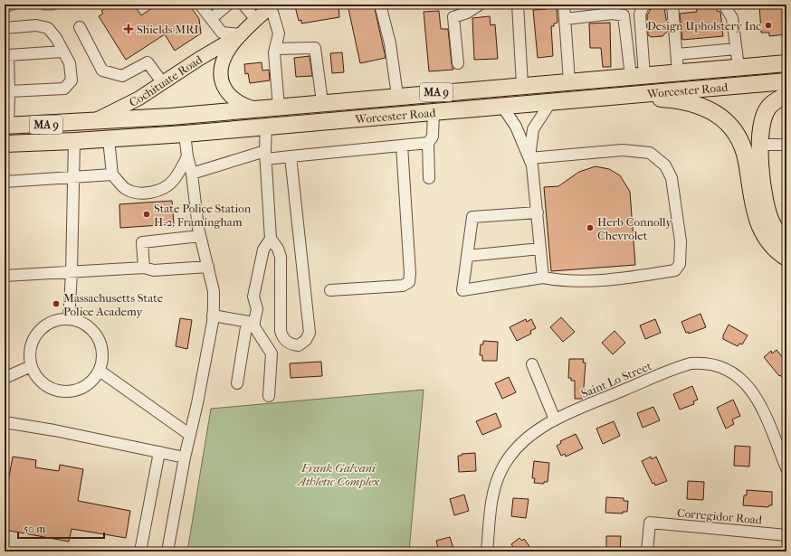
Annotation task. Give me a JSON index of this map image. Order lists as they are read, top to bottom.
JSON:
{
  "streets": {
    "highway": ["Worcester Road", "MA 9"],
    "main road": ["Cochituate Road"],
    "street": ["Saint Lo Street", "Corregidor Road"]
  },
  "crossings": [
    ["Cochituate Road", "Worcester Road"]
  ],
  "parks": ["Frank Galvani Athletic Complex"],
  "places": {
    "other": [
      "Design Upholstery Inc",
      "State Police Station H-2, Framingham",
      "Herb Connolly Chevrolet",
      "Massachusetts State Police Academy"
    ],
    "health": ["Shields MRI"]
  },
  "scale_bar": "50 m"
}
